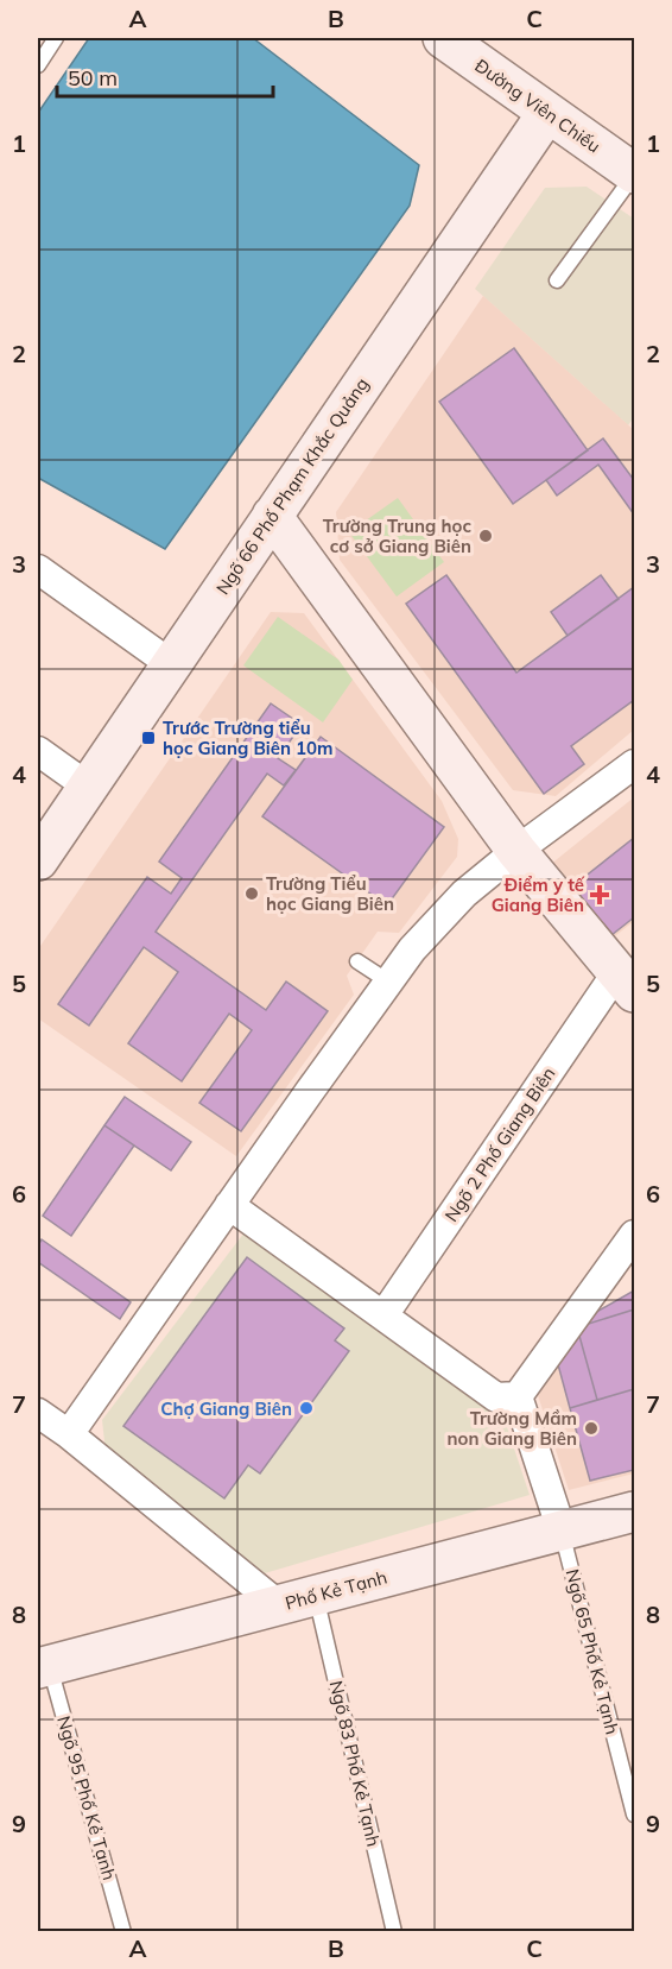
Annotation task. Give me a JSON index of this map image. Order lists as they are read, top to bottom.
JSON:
{
  "streets": {
    "street": [
      "Đường Viên Chiếu",
      "Ngõ 66 Phố Phạm Khắc Quảng",
      "Ngõ 2 Phố Giang Biên",
      "Phố Kẻ Tạnh"
    ],
    "lane": ["Ngõ 65 Phố Kẻ Tạnh", "Ngõ 83 Phố Kẻ Tạnh", "Ngõ 95 Phố Kẻ Tạnh"]
  },
  "crossings": [
    ["Đường Viên Chiếu", "Ngõ 66 Phố Phạm Khắc Quảng"],
    ["Phố Kẻ Tạnh", "Ngõ 65 Phố Kẻ Tạnh"],
    ["Phố Kẻ Tạnh", "Ngõ 83 Phố Kẻ Tạnh"],
    ["Phố Kẻ Tạnh", "Ngõ 95 Phố Kẻ Tạnh"]
  ],
  "places": {
    "other": [
      "Trường Trung học cơ sở Giang Biên",
      "Trường Tiểu học Giang Biên",
      "Chợ Giang Biên",
      "Trường Mầm non Giang Biên"
    ],
    "transit": ["Trước Trường tiểu học Giang Biên 10m"],
    "health": ["Điểm y tế Giang Biên"]
  },
  "scale_bar": "50 m",
  "grid": {
    "columns": ["A", "B", "C"],
    "rows": [
      "1",
      "2",
      "3",
      "4",
      "5",
      "6",
      "7",
      "8",
      "9"
    ]
  }
}
